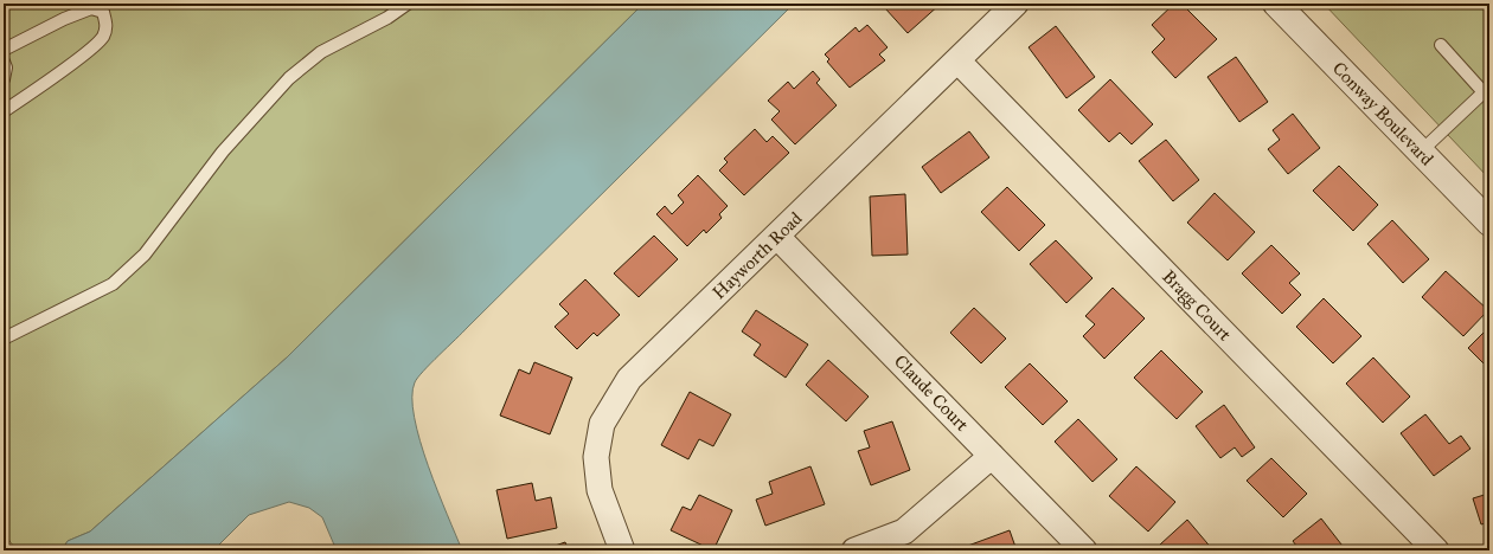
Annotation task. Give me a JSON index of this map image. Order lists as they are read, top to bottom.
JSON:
{
  "streets": {
    "street": [
      "Conway Boulevard",
      "Hayworth Road",
      "Bragg Court",
      "Claude Court"
    ]
  },
  "crossings": [
    ["Hayworth Road", "Bragg Court"],
    ["Hayworth Road", "Claude Court"]
  ]
}
